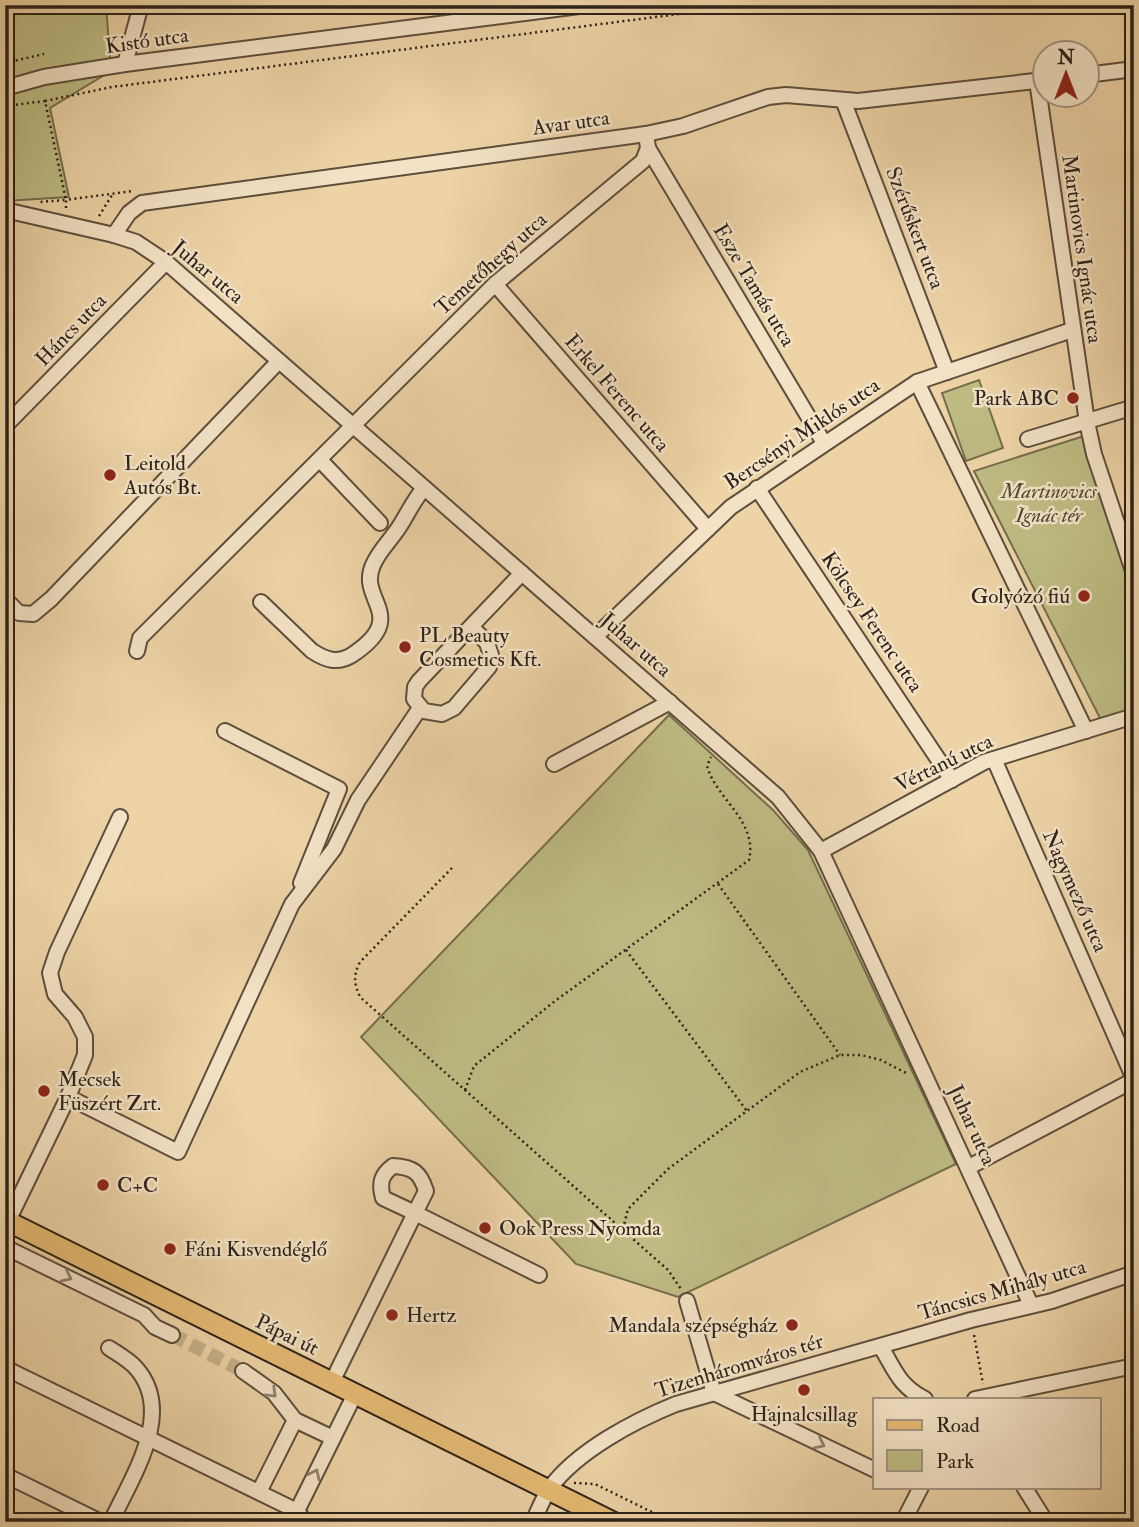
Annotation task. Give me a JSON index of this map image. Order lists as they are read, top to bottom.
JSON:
{
  "streets": {
    "main road": ["Pápai út"],
    "street": [
      "Kistó utca",
      "Avar utca",
      "Szérűskert utca",
      "Martinovics Ignác utca",
      "Temetőhegy utca",
      "Juhar utca",
      "Esze Tamás utca",
      "Háncs utca",
      "Erkel Ferenc utca",
      "Bercsényi Miklós utca",
      "Kölcsey Ferenc utca",
      "Vértanú utca",
      "Nagymező utca",
      "Táncsics Mihály utca",
      "Tizenháromváros tér"
    ]
  },
  "crossings": [
    ["Avar utca", "Szérűskert utca"],
    ["Avar utca", "Temetőhegy utca"],
    ["Avar utca", "Esze Tamás utca"],
    ["Szérűskert utca", "Bercsényi Miklós utca"],
    ["Martinovics Ignác utca", "Bercsényi Miklós utca"],
    ["Temetőhegy utca", "Juhar utca"],
    ["Temetőhegy utca", "Esze Tamás utca"],
    ["Temetőhegy utca", "Erkel Ferenc utca"],
    ["Juhar utca", "Háncs utca"],
    ["Juhar utca", "Bercsényi Miklós utca"],
    ["Juhar utca", "Vértanú utca"],
    ["Juhar utca", "Táncsics Mihály utca"],
    ["Esze Tamás utca", "Bercsényi Miklós utca"],
    ["Erkel Ferenc utca", "Bercsényi Miklós utca"],
    ["Bercsényi Miklós utca", "Kölcsey Ferenc utca"],
    ["Kölcsey Ferenc utca", "Vértanú utca"],
    ["Vértanú utca", "Nagymező utca"],
    ["Táncsics Mihály utca", "Tizenháromváros tér"],
    ["Pápai út", "Tizenháromváros tér"]
  ],
  "parks": ["Martinovics Ignác tér"],
  "places": [
    "Park ABC",
    "Leitold Autós Bt.",
    "Golyózó fiú",
    "PL Beauty Cosmetics Kft.",
    "Mecsek Füszért Zrt.",
    "C+C",
    "Ook Press Nyomda",
    "Fáni Kisvendéglő",
    "Hertz",
    "Mandala szépségház",
    "Hajnalcsillag"
  ],
  "legend": ["Road", "Park"],
  "north": "top"
}
